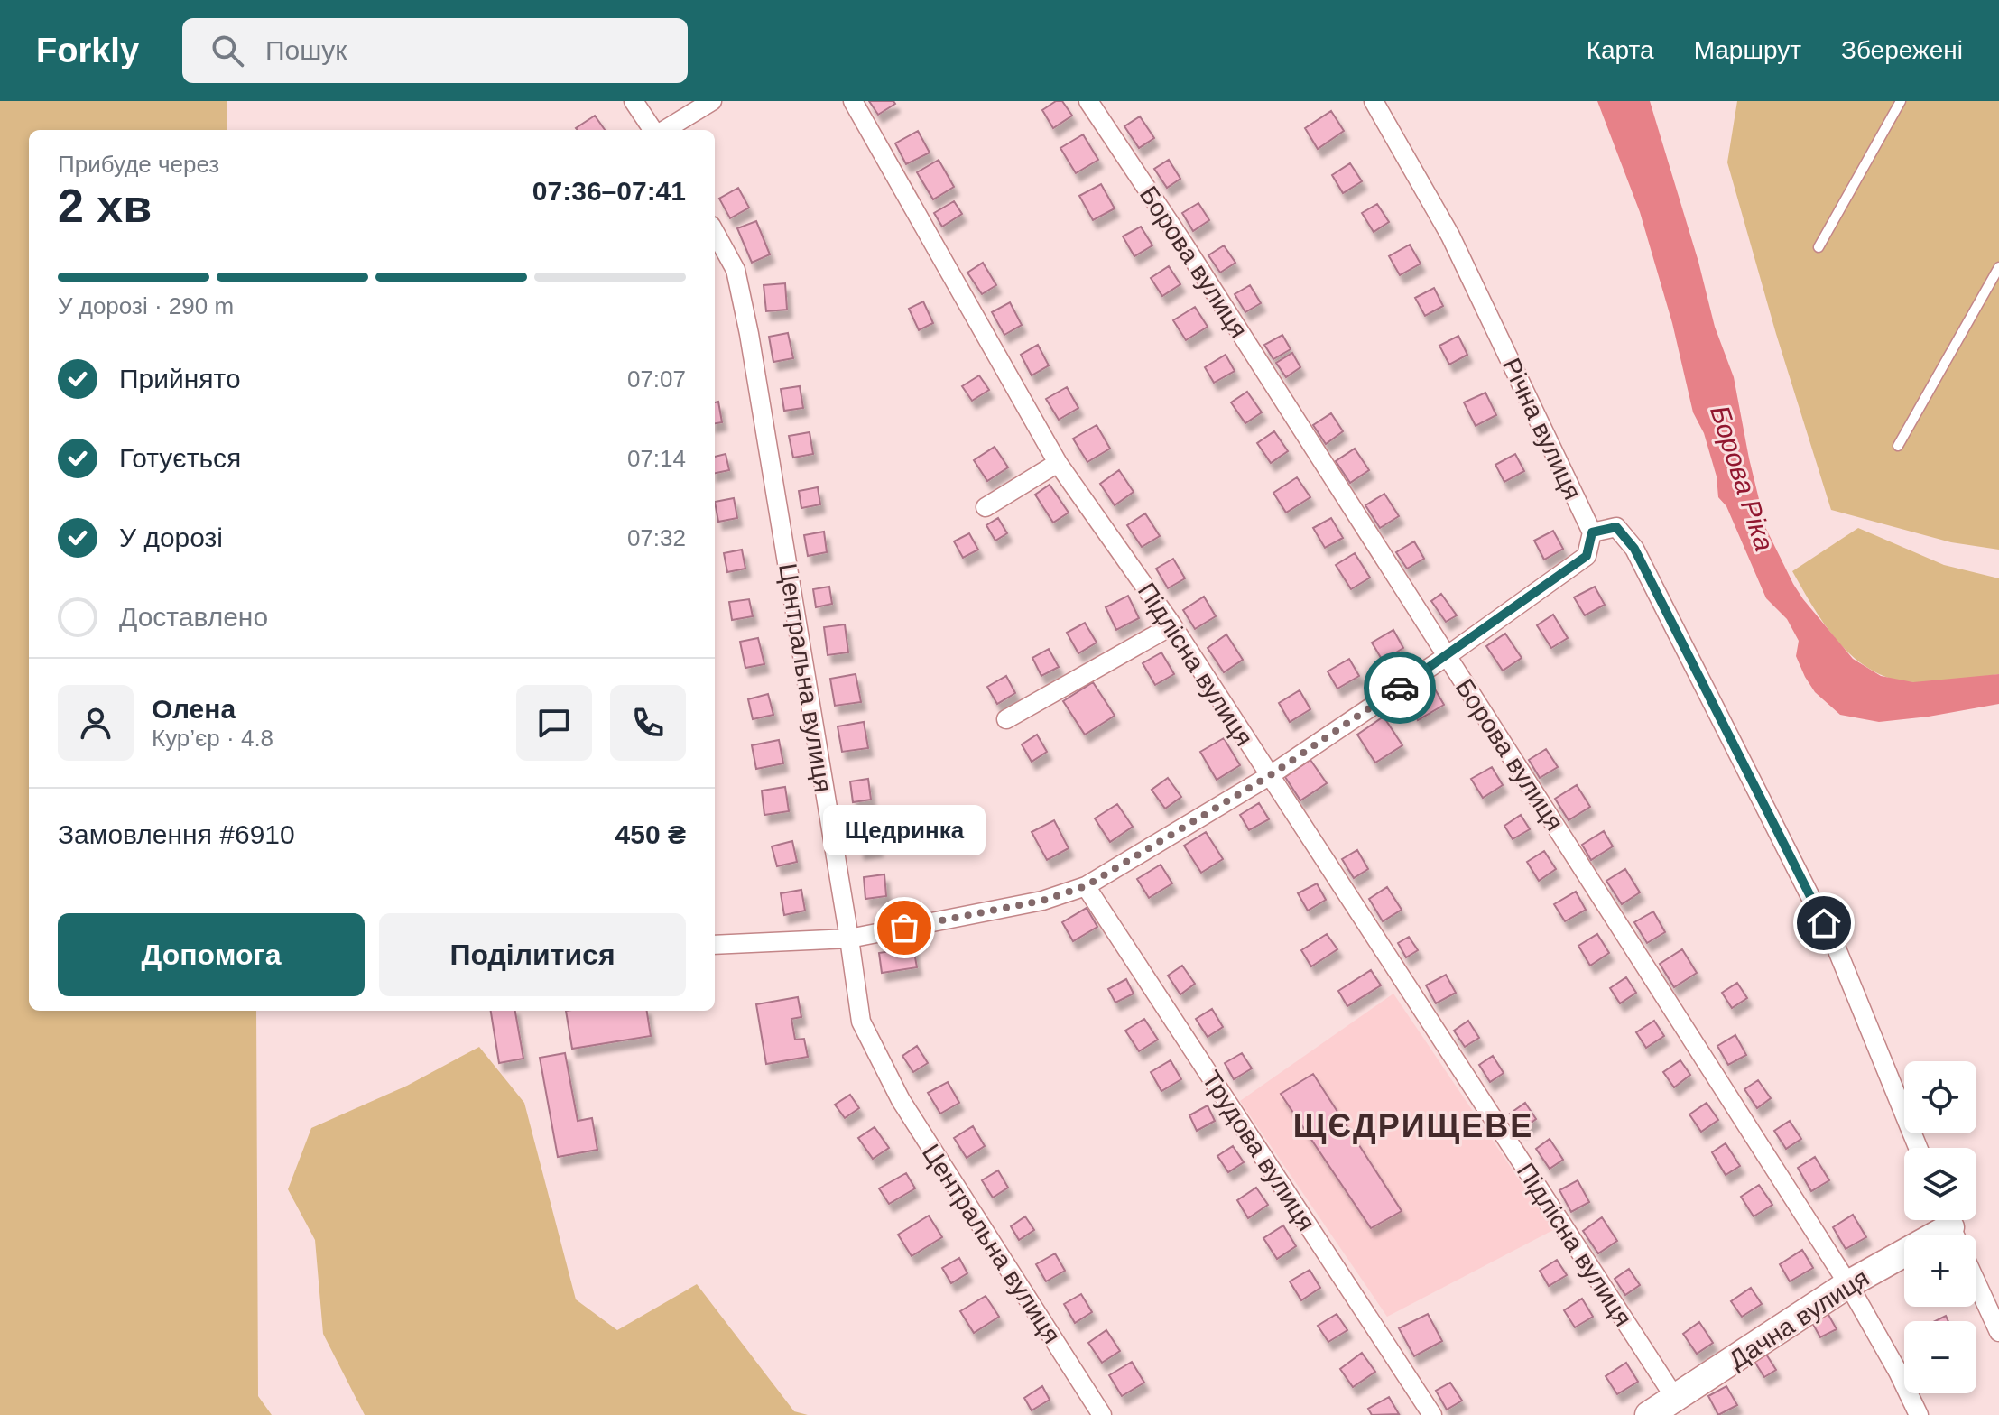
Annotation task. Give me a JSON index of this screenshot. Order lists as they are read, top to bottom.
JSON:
{
  "streets": {
    "street": [
      "Борова вулиця",
      "Річна вулиця",
      "Підлісна вулиця",
      "Центральна вулиця",
      "Трудова вулиця",
      "Дачна вулиця"
    ]
  },
  "crossings": [
    ["Борова вулиця", "Дачна вулиця"],
    ["Підлісна вулиця", "Дачна вулиця"]
  ],
  "districts": ["ЩЄДРИЩЕВЕ"],
  "water": ["Борова Ріка"],
  "places": ["Щедринка"],
  "page": {
    "header": "Forkly",
    "search": "Пошук",
    "nav": ["Карта", "Маршрут", "Збережені"],
    "heading": ["2 хв", "Прибуде через", "07:36–07:41"],
    "panel": [
      "Олена",
      "Кур’єр · 4.8",
      "Замовлення #6910",
      "450 ₴"
    ],
    "bar": "У дорозі · 290 m",
    "list": [
      ["Прийнято", "07:07"],
      ["Готується", "07:14"],
      ["У дорозі", "07:32"],
      "Доставлено"
    ],
    "bubble": "Щедринка",
    "buttons": ["Допомога", "Поділитися"],
    "map_buttons": ["+", "−"]
  }
}
